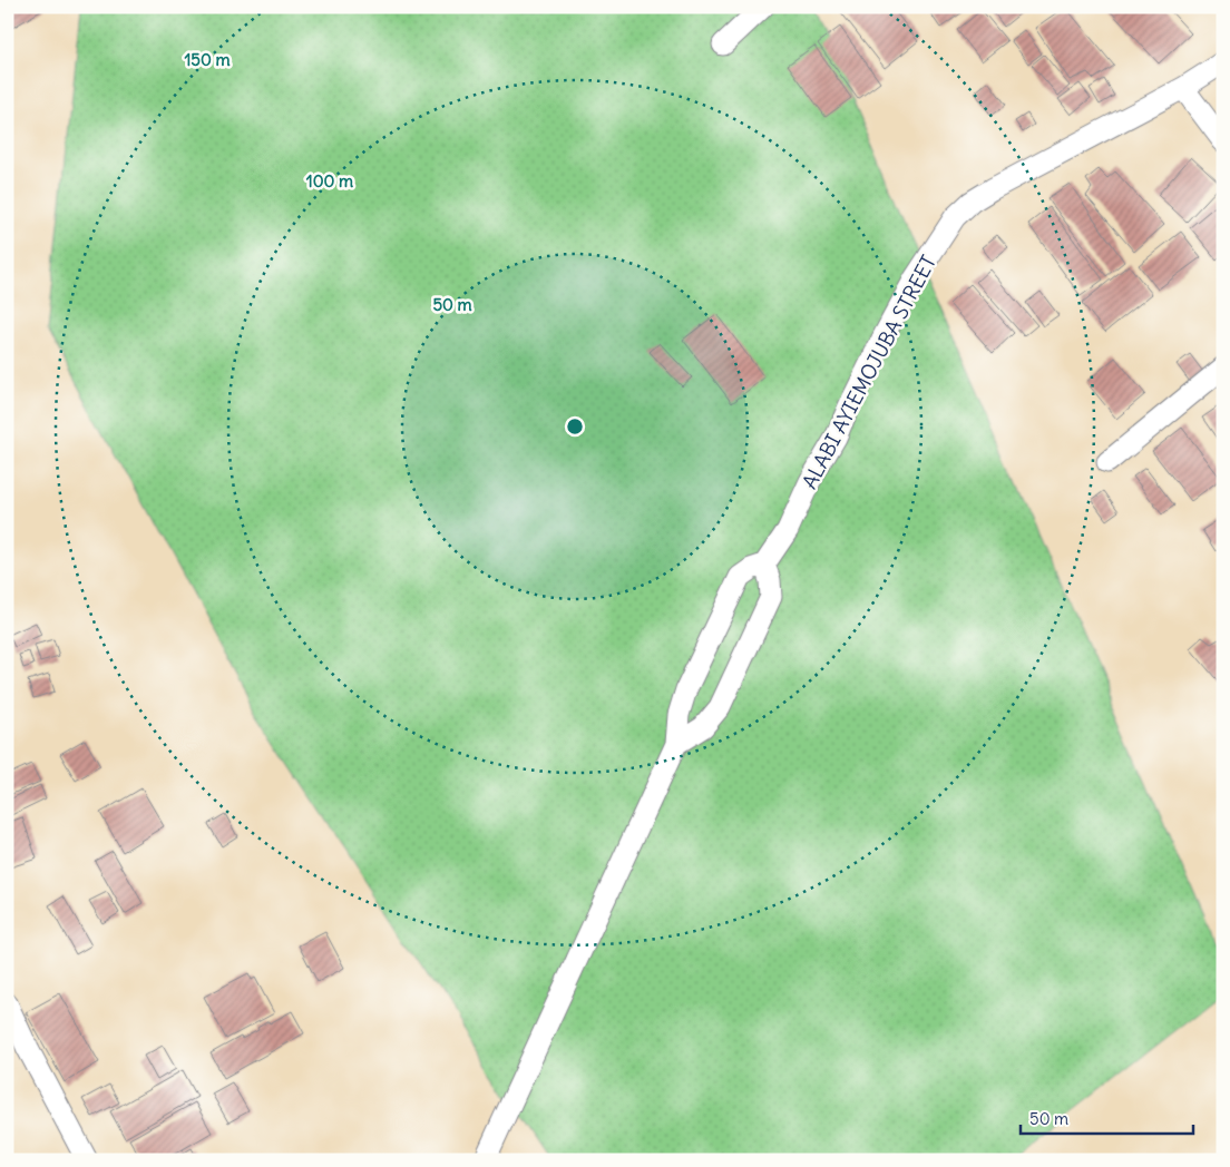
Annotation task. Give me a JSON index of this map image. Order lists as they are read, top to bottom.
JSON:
{
  "streets": {
    "street": ["ALABI AYIEMOJUBA STREET"]
  },
  "scale_bar": "50 m",
  "rings": ["150 m", "100 m", "50 m"]
}
